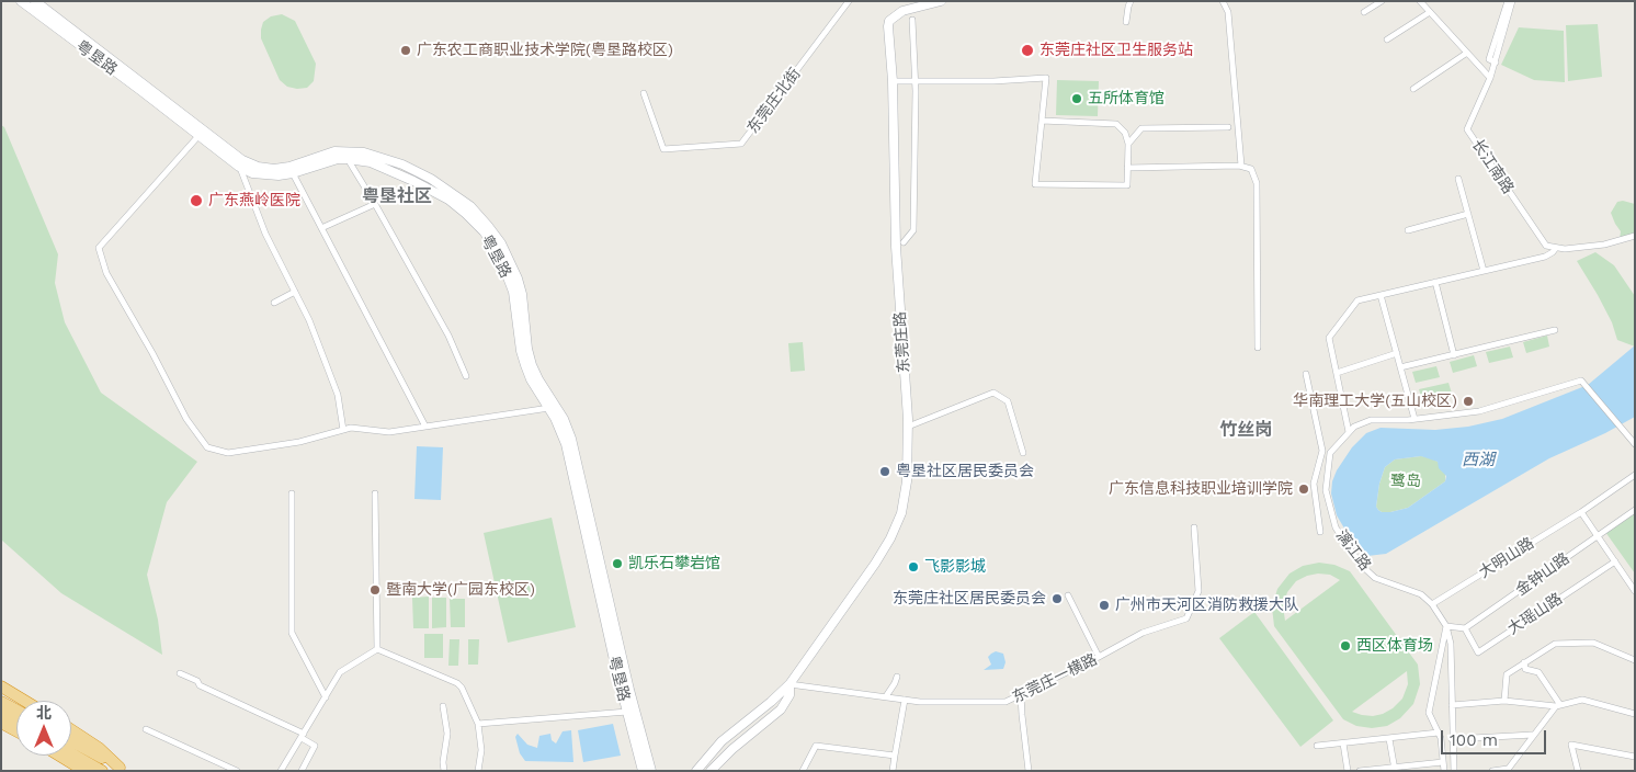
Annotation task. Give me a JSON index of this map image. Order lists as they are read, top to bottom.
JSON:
{
  "streets": {
    "main road": ["粤垦路", "东莞庄路"],
    "street": [
      "东莞庄北街",
      "长江南路",
      "漓江路",
      "大明山路",
      "金钟山路",
      "大瑶山路",
      "东莞庄一横路"
    ]
  },
  "crossings": [
    ["东莞庄路", "东莞庄一横路"],
    ["漓江路", "大明山路"],
    ["金钟山路", "大瑶山路"]
  ],
  "districts": ["粤垦社区", "竹丝岗"],
  "water": ["西湖"],
  "parks": ["鹭岛"],
  "places": [
    "广东农工商职业技术学院(粤垦路校区)",
    "东莞庄社区卫生服务站",
    "五所体育馆",
    "广东燕岭医院",
    "华南理工大学(五山校区)",
    "粤垦社区居民委员会",
    "广东信息科技职业培训学院",
    "凯乐石攀岩馆",
    "飞影影城",
    "暨南大学(广园东校区)",
    "东莞庄社区居民委员会",
    "广州市天河区消防救援大队",
    "西区体育场"
  ],
  "scale_bar": "100 m",
  "north": "top"
}
